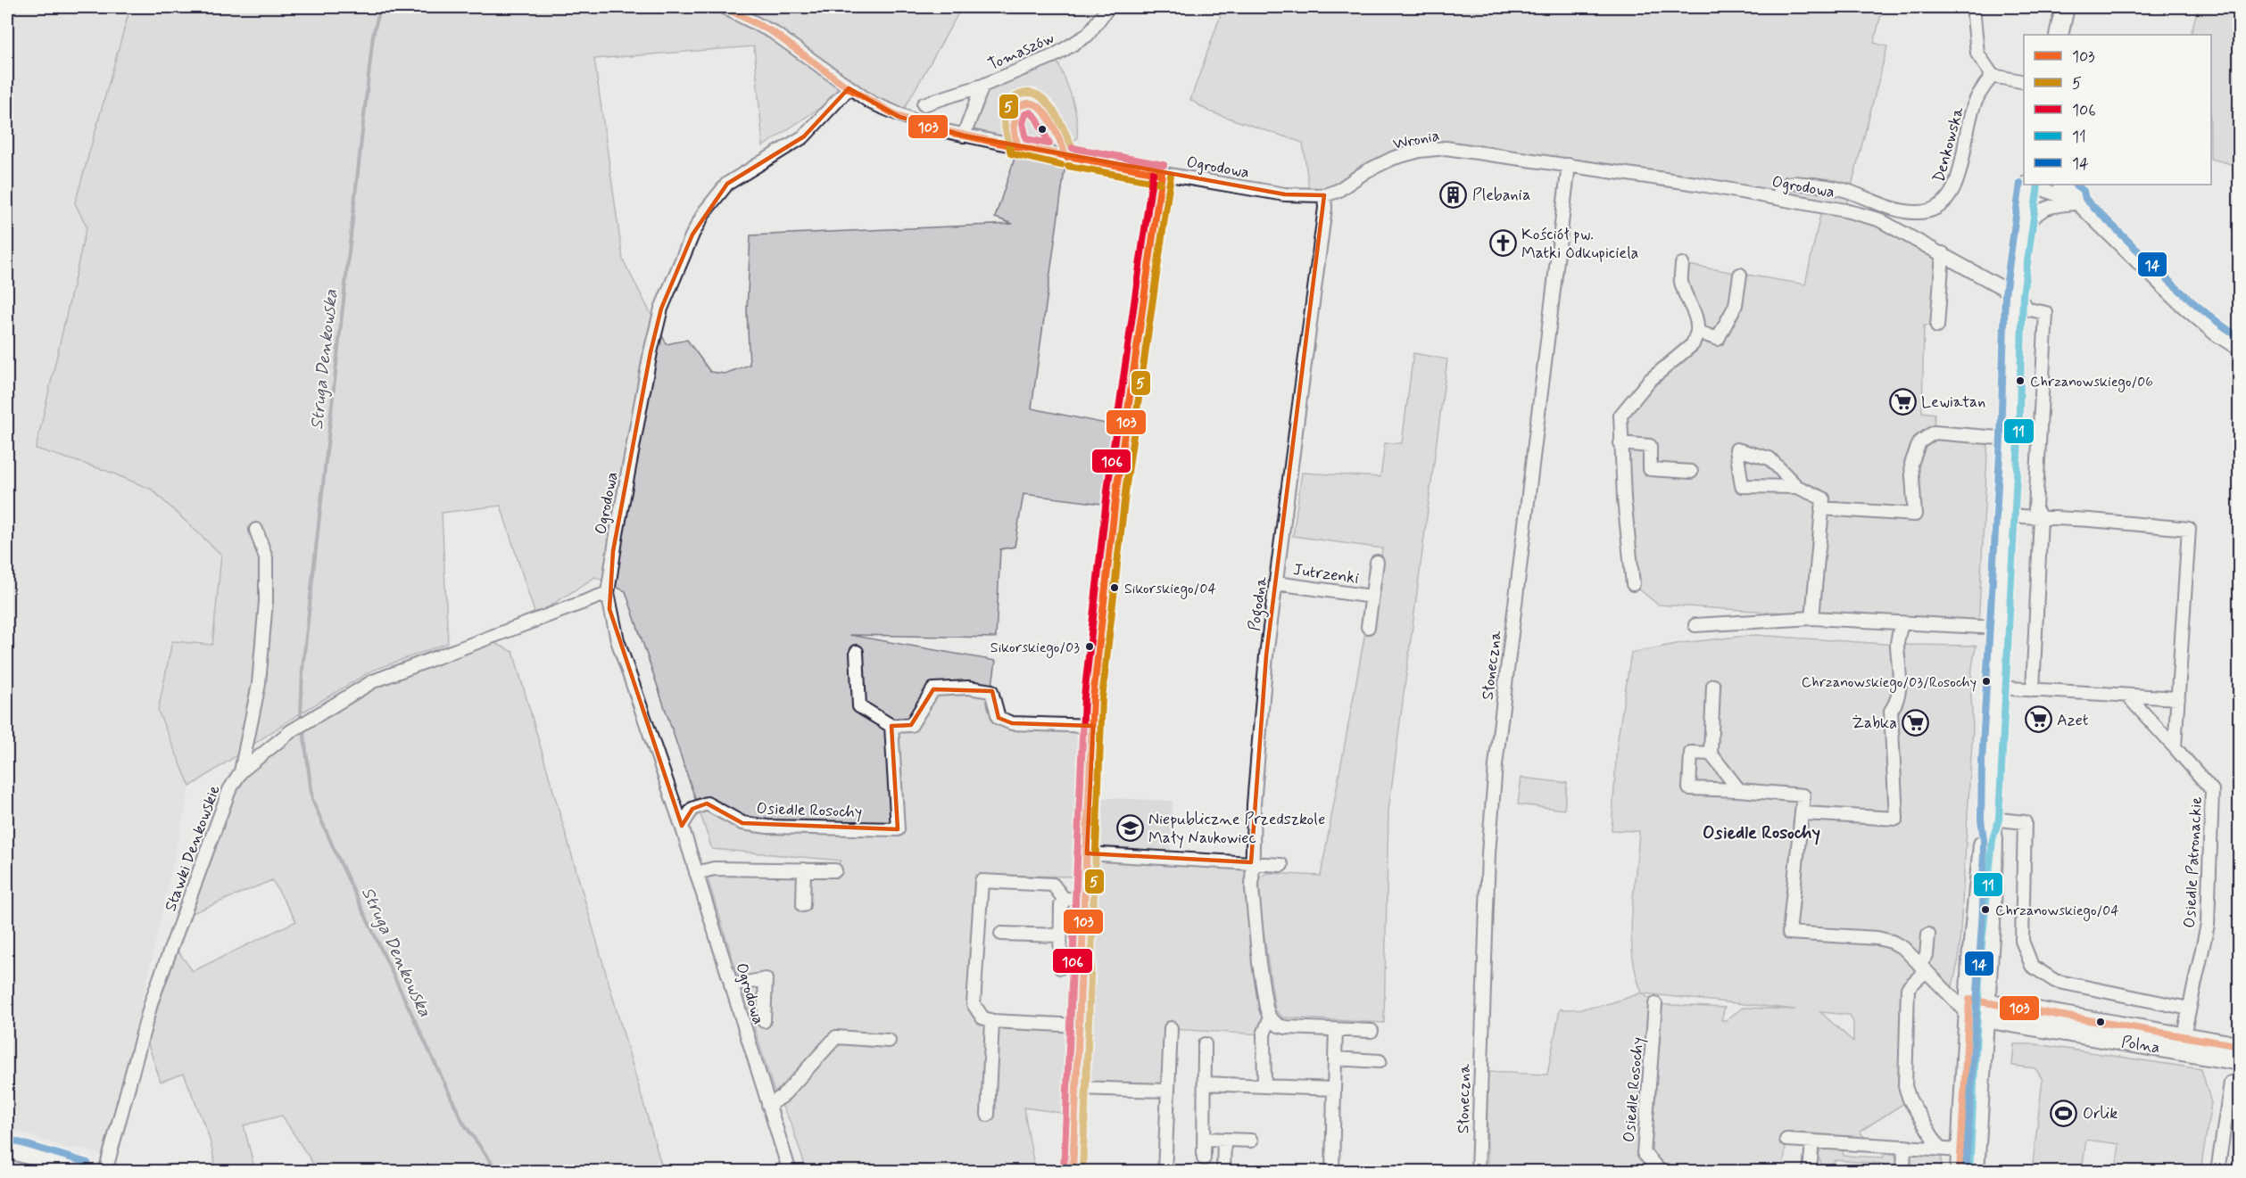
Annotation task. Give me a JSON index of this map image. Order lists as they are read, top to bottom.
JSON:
{
  "streets": {
    "street": [
      "Tomaszów",
      "Wronia",
      "Denkowska",
      "Ogrodowa",
      "Jutrzenki",
      "Pogodna",
      "Słoneczna",
      "Osiedle Rosochy",
      "Stawki Denkowskie",
      "Osiedle Patronackie",
      "Polna"
    ]
  },
  "crossings": [
    ["Tomaszów", "Ogrodowa"],
    ["Wronia", "Ogrodowa"],
    ["Wronia", "Pogodna"],
    ["Wronia", "Słoneczna"],
    ["Denkowska", "Ogrodowa"],
    ["Ogrodowa", "Słoneczna"],
    ["Ogrodowa", "Osiedle Rosochy"],
    ["Jutrzenki", "Pogodna"],
    ["Osiedle Patronackie", "Polna"]
  ],
  "districts": ["Osiedle Rosochy"],
  "water": ["Struga Denkowska"],
  "places": {
    "building": ["Plebania"],
    "church": ["Kościół pw. Matki Odkupiciela"],
    "other": [
      "Chrzanowskiego/06",
      "Sikorskiego/04",
      "Sikorskiego/03",
      "Chrzanowskiego/03/Rosochy",
      "Chrzanowskiego/04"
    ],
    "supermarket": ["Lewiatan", "Azet", "Żabka"],
    "school or university": ["Niepubliczne Przedszkole Mały Naukowiec"],
    "sports": ["Orlik"]
  },
  "lines": [
    "transit line 103",
    "transit line 5",
    "transit line 106",
    "transit line 14",
    "transit line 11"
  ],
  "legend": [
    "103",
    "5",
    "106",
    "11",
    "14"
  ]
}
